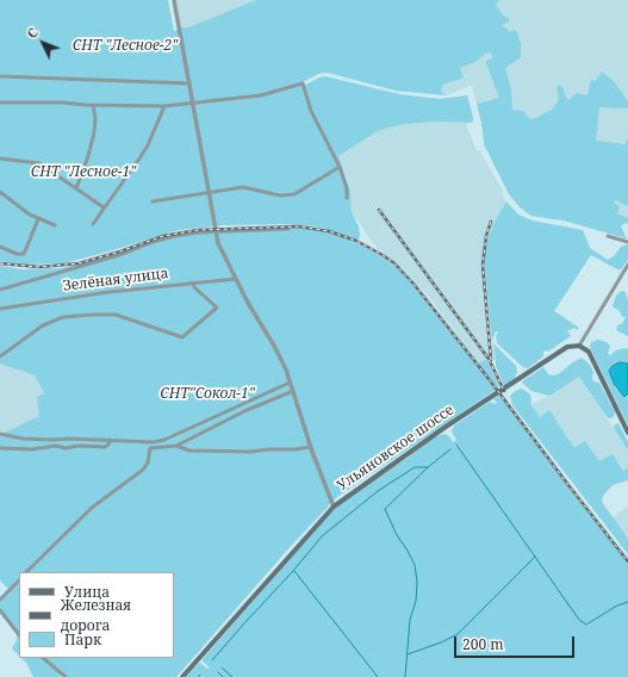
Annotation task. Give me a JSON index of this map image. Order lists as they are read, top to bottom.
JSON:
{
  "streets": {
    "main road": ["Ульяновское шоссе"],
    "street": ["Зелёная улица"]
  },
  "parks": ["СНТ \"Лесное-2\"", "СНТ \"Лесное-1\"", "СНТ\"Сокол-1\""],
  "legend": ["Улица", "Железная дорога", "Парк"],
  "scale_bar": "200 m",
  "north": "top left"
}
